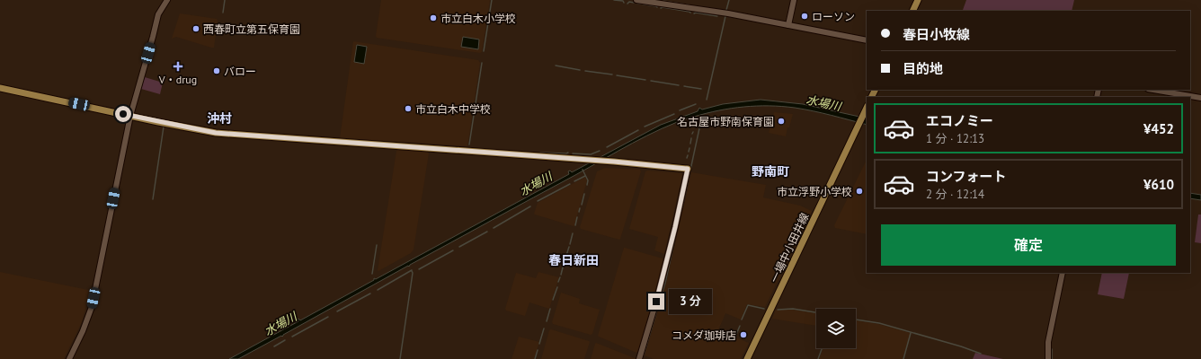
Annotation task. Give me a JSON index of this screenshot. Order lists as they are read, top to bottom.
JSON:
{
  "streets": {
    "main road": ["一場中小田井線"]
  },
  "districts": ["沖村", "野南町", "春日新田"],
  "water": ["水場川"],
  "places": {
    "other": [
      "ローソン",
      "市立白木小学校",
      "西春町立第五保育園",
      "バロー",
      "市立白木中学校",
      "名古屋市野南保育園",
      "市立浮野小学校",
      "コメダ珈琲店"
    ],
    "health": ["V・drug"]
  },
  "page": {
    "banner": ["春日小牧線", "目的地"],
    "list": [
      {
        "name": "エコノミー",
        "note": "1 分 · 12:13",
        "value": "¥452"
      },
      {
        "name": "コンフォート",
        "note": "2 分 · 12:14",
        "value": "¥610"
      }
    ],
    "buttons": "確定",
    "bubble": "3 分"
  }
}
